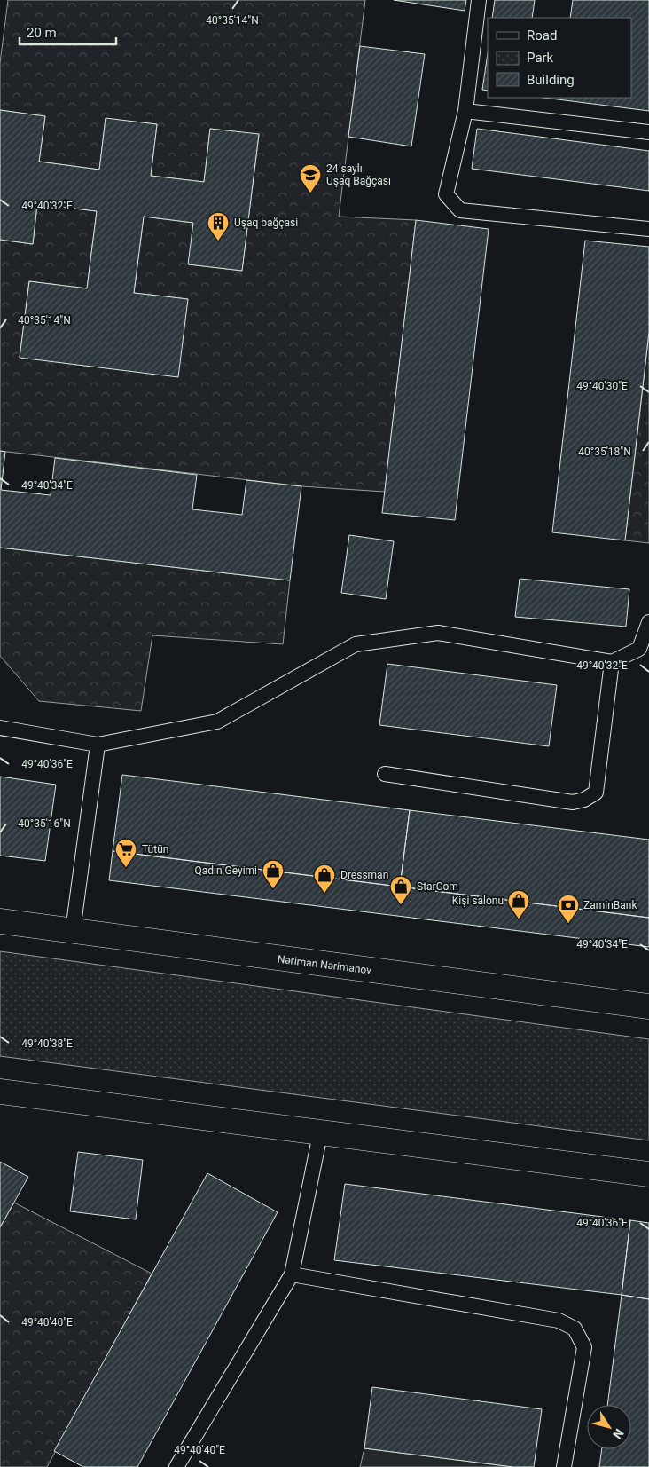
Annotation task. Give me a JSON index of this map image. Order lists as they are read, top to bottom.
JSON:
{
  "streets": {
    "main road": ["Nəriman Nərimanov"]
  },
  "places": {
    "school or university": ["24 saylı Uşaq Bağçası"],
    "building": ["Uşaq bağçasi"],
    "supermarket": ["Tütün"],
    "shop": [
      "Qadın Geyimi",
      "Dressman",
      "StarCom",
      "Kişi salonu"
    ],
    "bank": ["ZaminBank"]
  },
  "legend": ["Road", "Park", "Building"],
  "scale_bar": "20 m",
  "north": "bottom right",
  "coordinates": [
    "40°35'14\"N",
    "49°40'32\"E",
    "49°40'30\"E",
    "40°35'18\"N",
    "49°40'34\"E",
    "49°40'36\"E",
    "40°35'16\"N",
    "49°40'38\"E",
    "49°40'40\"E"
  ]
}
